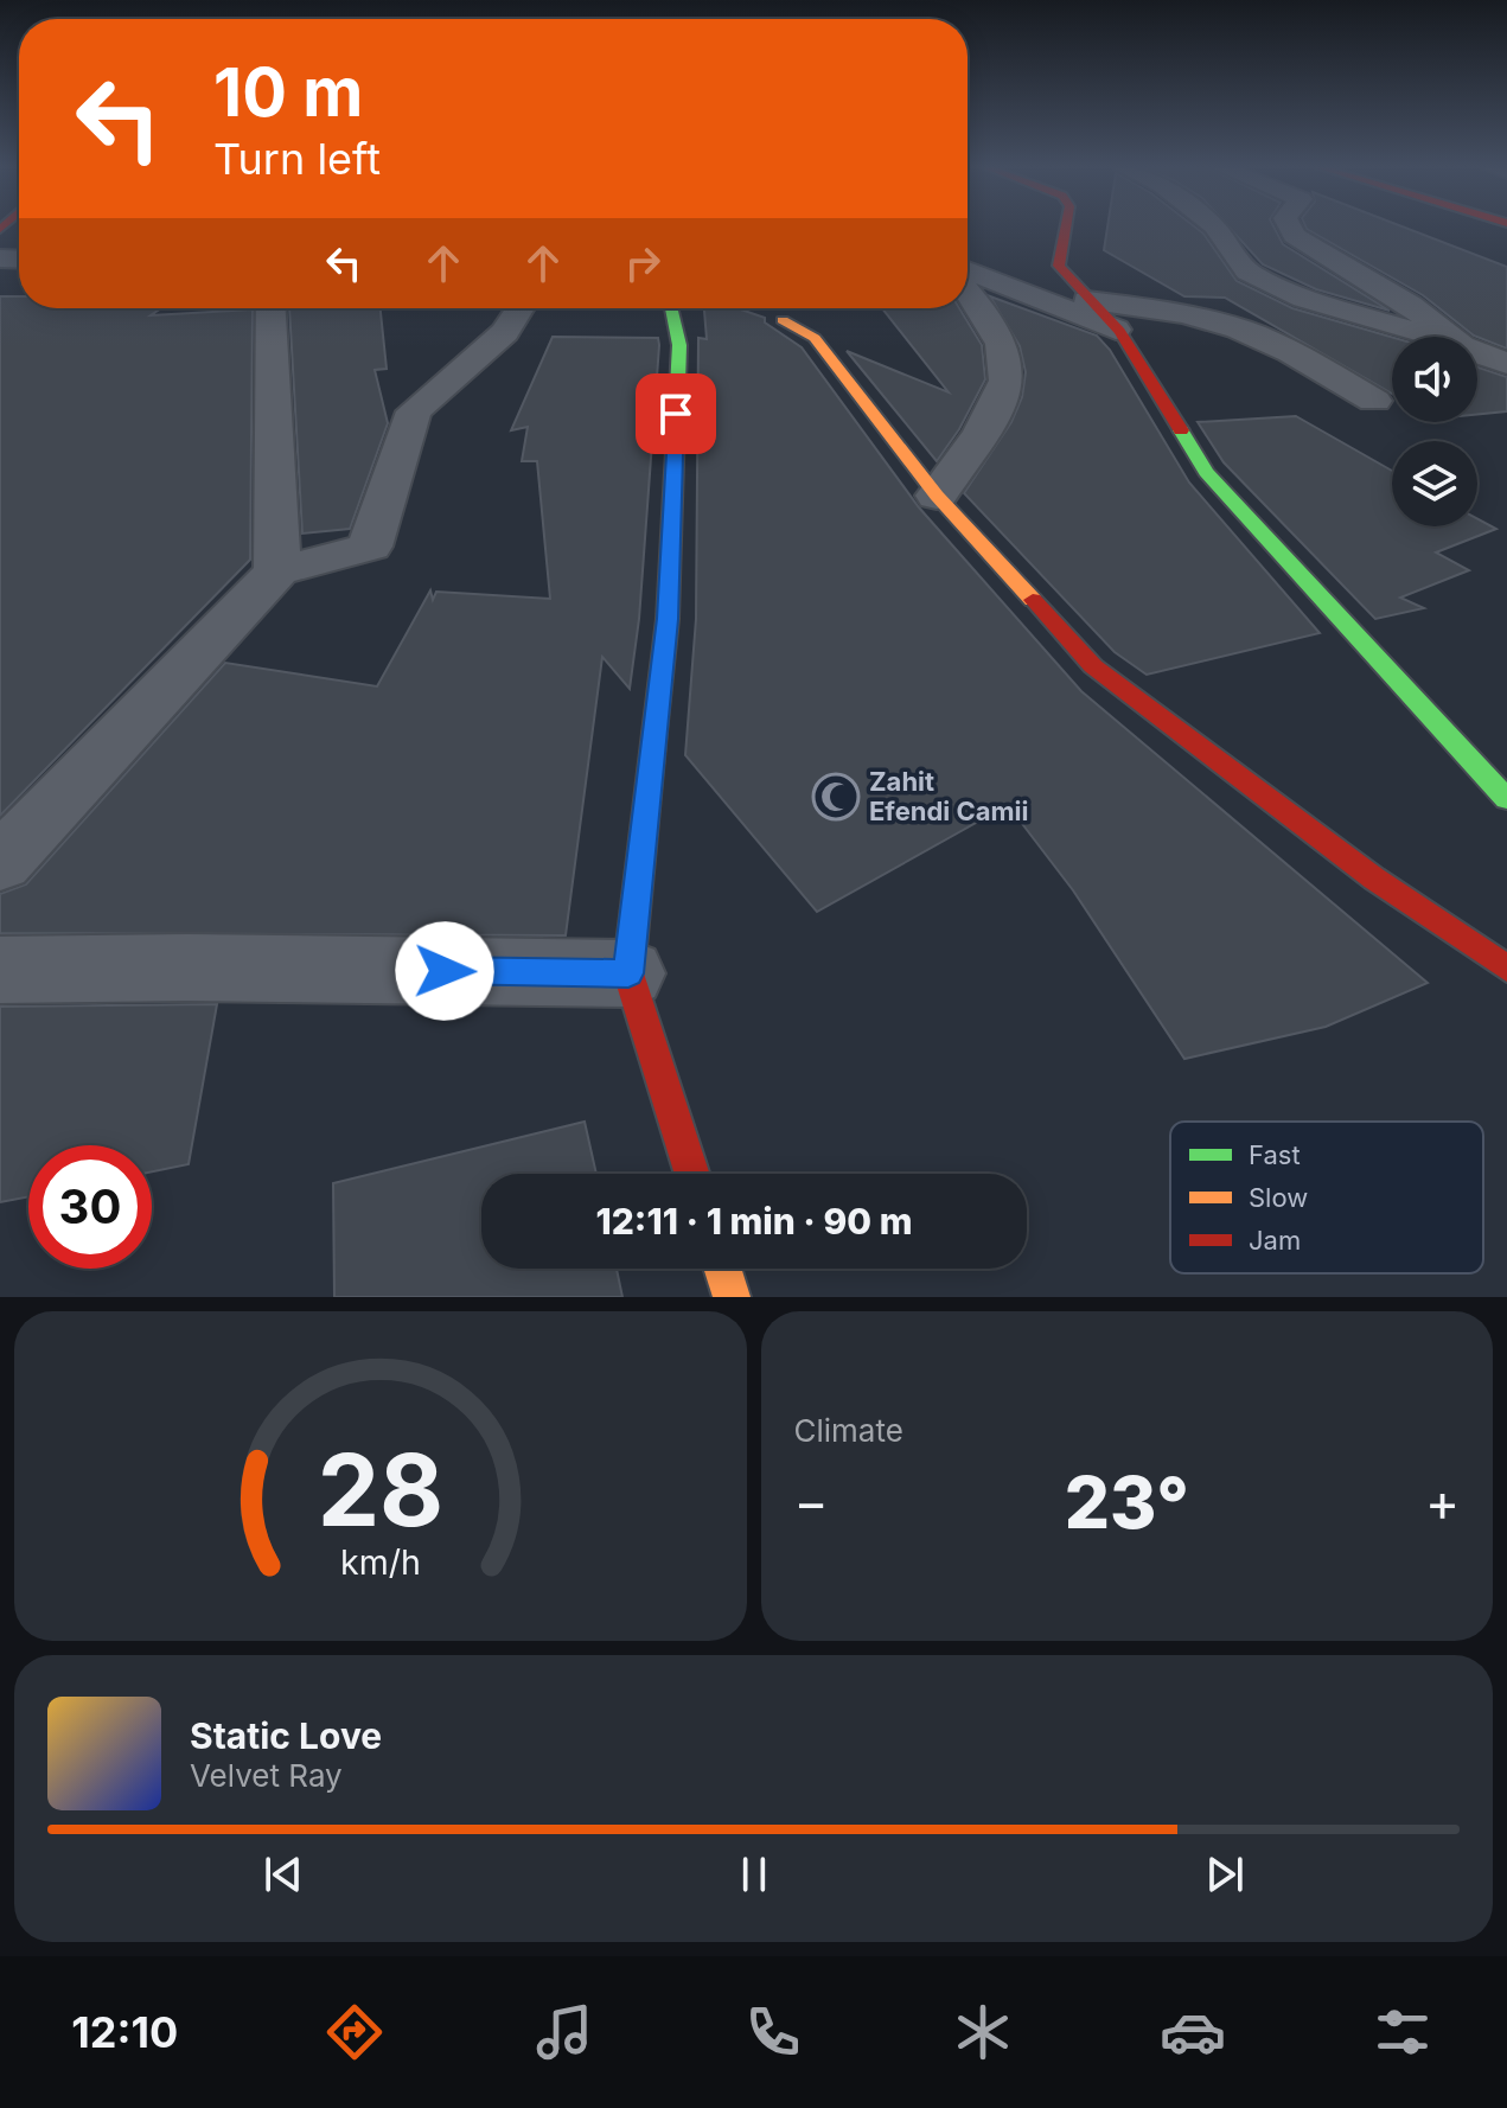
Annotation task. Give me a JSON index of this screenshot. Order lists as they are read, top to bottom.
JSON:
{
  "places": {
    "mosque": ["Zahit Efendi Camii"]
  },
  "legend": ["Fast", "Slow", "Jam"],
  "page": {
    "turn": ["10 m", "Turn left"],
    "limit": "30",
    "trip": "12:11 · 1 min · 90 m",
    "tile": "Climate",
    "heat": ["−", "23°", "+"],
    "song": ["Static Love", "Velvet Ray"],
    "tabs": "12:10",
    "gauge": ["28", "km/h"]
  }
}
